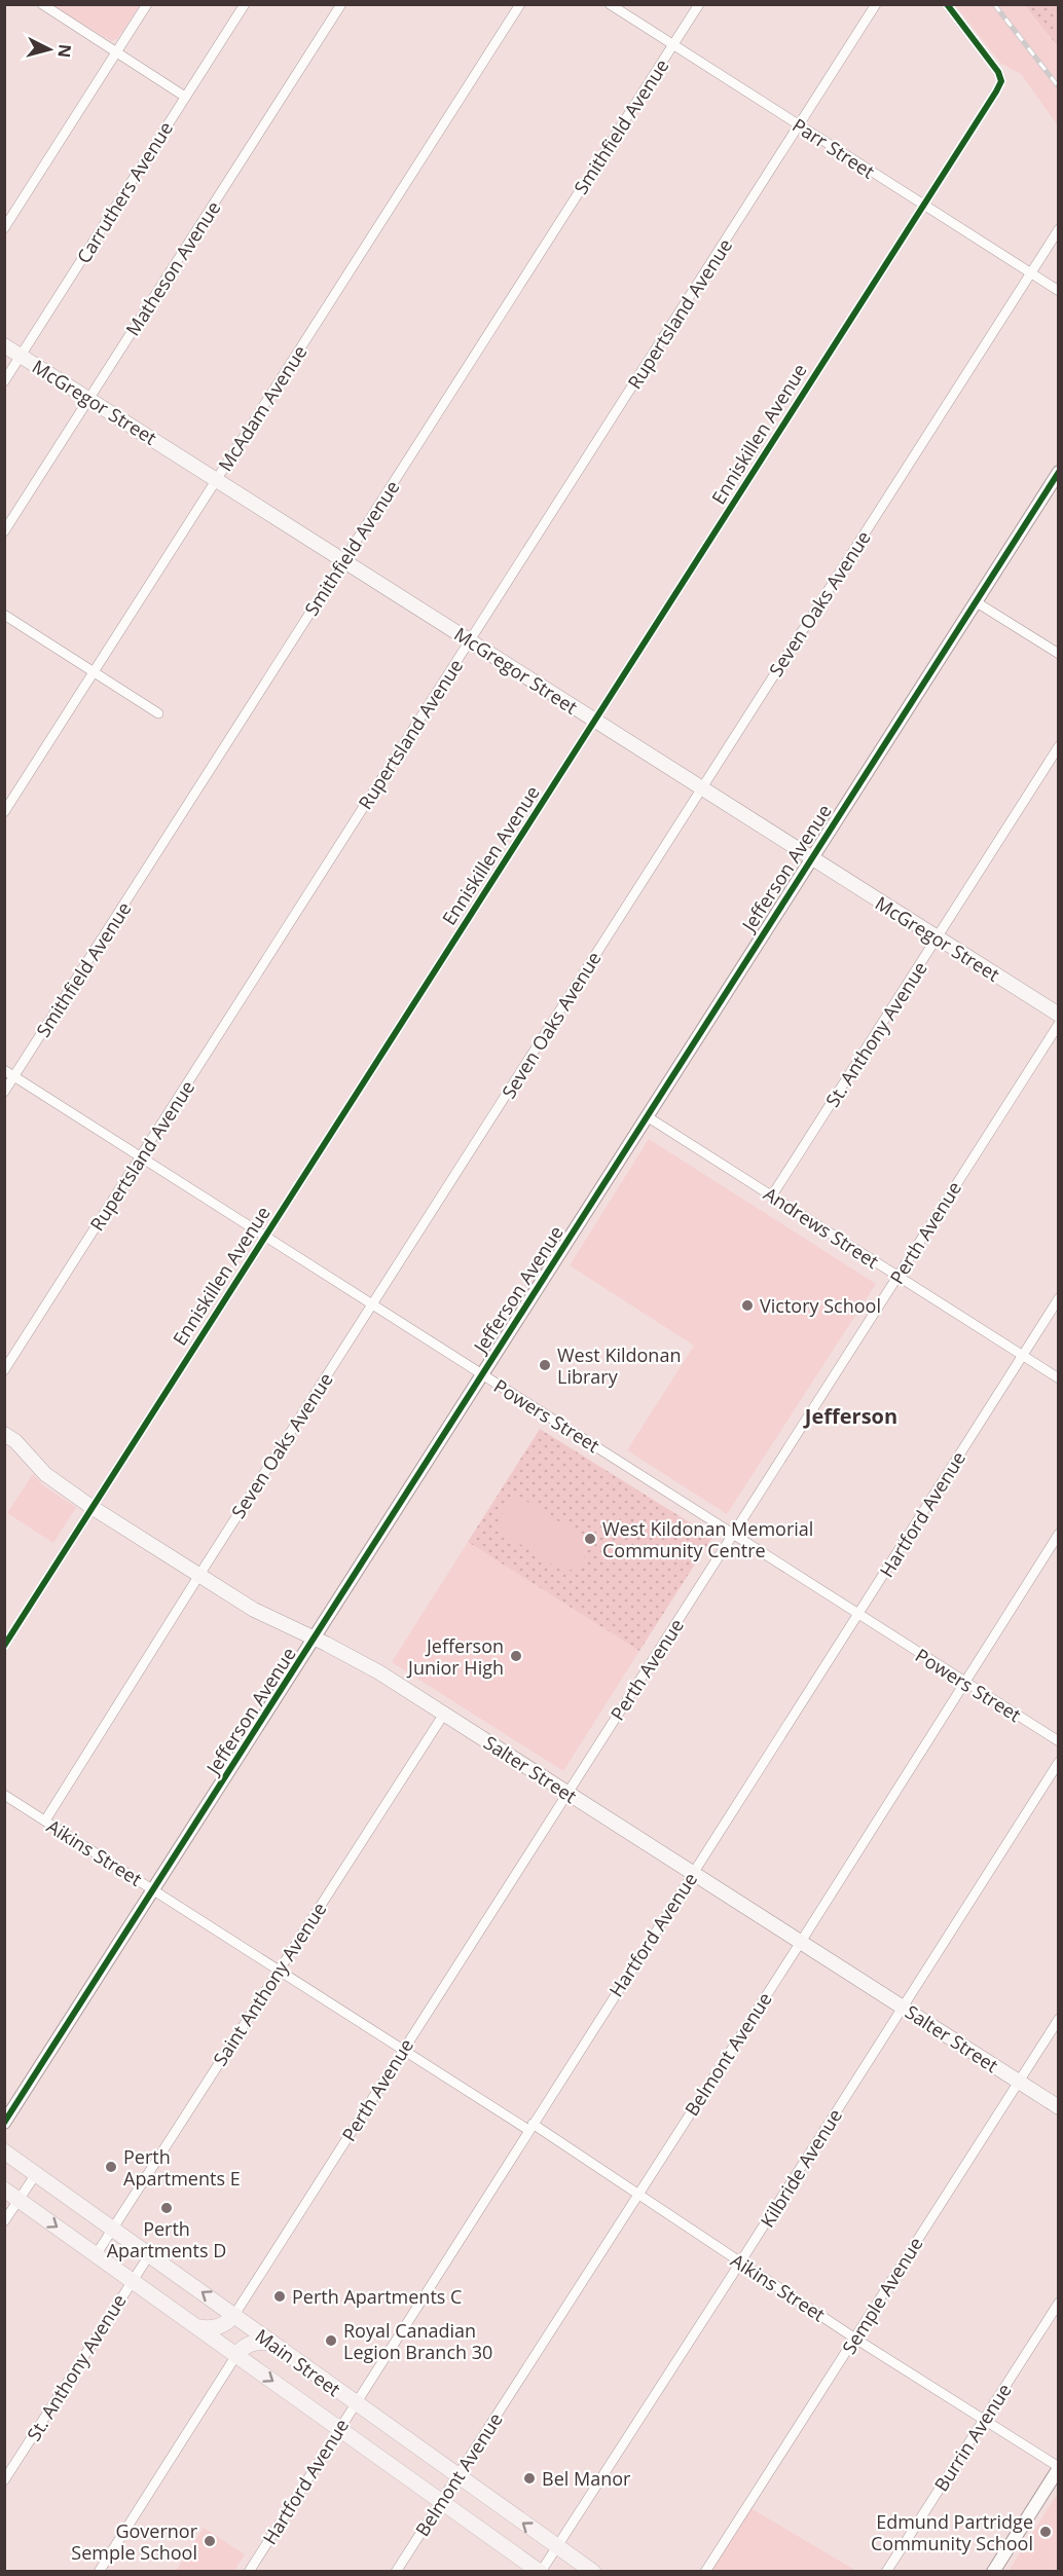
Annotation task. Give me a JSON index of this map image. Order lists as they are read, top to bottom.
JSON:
{
  "streets": {
    "main road": ["McGregor Street", "Salter Street", "Main Street"],
    "street": [
      "Smithfield Avenue",
      "Parr Street",
      "Carruthers Avenue",
      "Matheson Avenue",
      "Rupertsland Avenue",
      "McAdam Avenue",
      "Enniskillen Avenue",
      "Seven Oaks Avenue",
      "Jefferson Avenue",
      "St. Anthony Avenue",
      "Andrews Street",
      "Perth Avenue",
      "Powers Street",
      "Hartford Avenue",
      "Aikins Street",
      "Saint Anthony Avenue",
      "Belmont Avenue",
      "Kilbride Avenue",
      "Semple Avenue",
      "Burrin Avenue"
    ]
  },
  "crossings": [
    ["Smithfield Avenue", "Parr Street"],
    ["Smithfield Avenue", "McGregor Street"],
    ["Smithfield Avenue", "Powers Street"],
    ["Parr Street", "Rupertsland Avenue"],
    ["Parr Street", "Enniskillen Avenue"],
    ["Parr Street", "Seven Oaks Avenue"],
    ["Carruthers Avenue", "McGregor Street"],
    ["Matheson Avenue", "McGregor Street"],
    ["Rupertsland Avenue", "McGregor Street"],
    ["Rupertsland Avenue", "Powers Street"],
    ["McGregor Street", "McAdam Avenue"],
    ["McGregor Street", "Enniskillen Avenue"],
    ["McGregor Street", "Seven Oaks Avenue"],
    ["McGregor Street", "Jefferson Avenue"],
    ["McGregor Street", "St. Anthony Avenue"],
    ["Enniskillen Avenue", "Powers Street"],
    ["Enniskillen Avenue", "Salter Street"],
    ["Seven Oaks Avenue", "Powers Street"],
    ["Seven Oaks Avenue", "Salter Street"],
    ["Seven Oaks Avenue", "Aikins Street"],
    ["Jefferson Avenue", "Andrews Street"],
    ["Jefferson Avenue", "Powers Street"],
    ["Jefferson Avenue", "Salter Street"],
    ["Jefferson Avenue", "Aikins Street"],
    ["St. Anthony Avenue", "Andrews Street"],
    ["St. Anthony Avenue", "Main Street"],
    ["Andrews Street", "Perth Avenue"],
    ["Andrews Street", "Hartford Avenue"],
    ["Perth Avenue", "Powers Street"],
    ["Perth Avenue", "Salter Street"],
    ["Perth Avenue", "Aikins Street"],
    ["Perth Avenue", "Main Street"],
    ["Powers Street", "Hartford Avenue"],
    ["Powers Street", "Belmont Avenue"],
    ["Hartford Avenue", "Salter Street"],
    ["Hartford Avenue", "Aikins Street"],
    ["Hartford Avenue", "Main Street"],
    ["Salter Street", "Saint Anthony Avenue"],
    ["Salter Street", "Belmont Avenue"],
    ["Salter Street", "Kilbride Avenue"],
    ["Salter Street", "Semple Avenue"],
    ["Aikins Street", "Saint Anthony Avenue"],
    ["Aikins Street", "Belmont Avenue"],
    ["Aikins Street", "Kilbride Avenue"],
    ["Aikins Street", "Semple Avenue"],
    ["Aikins Street", "Burrin Avenue"],
    ["Saint Anthony Avenue", "Main Street"],
    ["Belmont Avenue", "Main Street"],
    ["Kilbride Avenue", "Main Street"]
  ],
  "districts": ["Jefferson"],
  "places": [
    "Victory School",
    "West Kildonan Library",
    "West Kildonan Memorial Community Centre",
    "Jefferson Junior High",
    "Perth Apartments E",
    "Perth Apartments D",
    "Perth Apartments C",
    "Royal Canadian Legion Branch 30",
    "Bel Manor",
    "Edmund Partridge Community School",
    "Governor Semple School"
  ],
  "north": "right"
}
